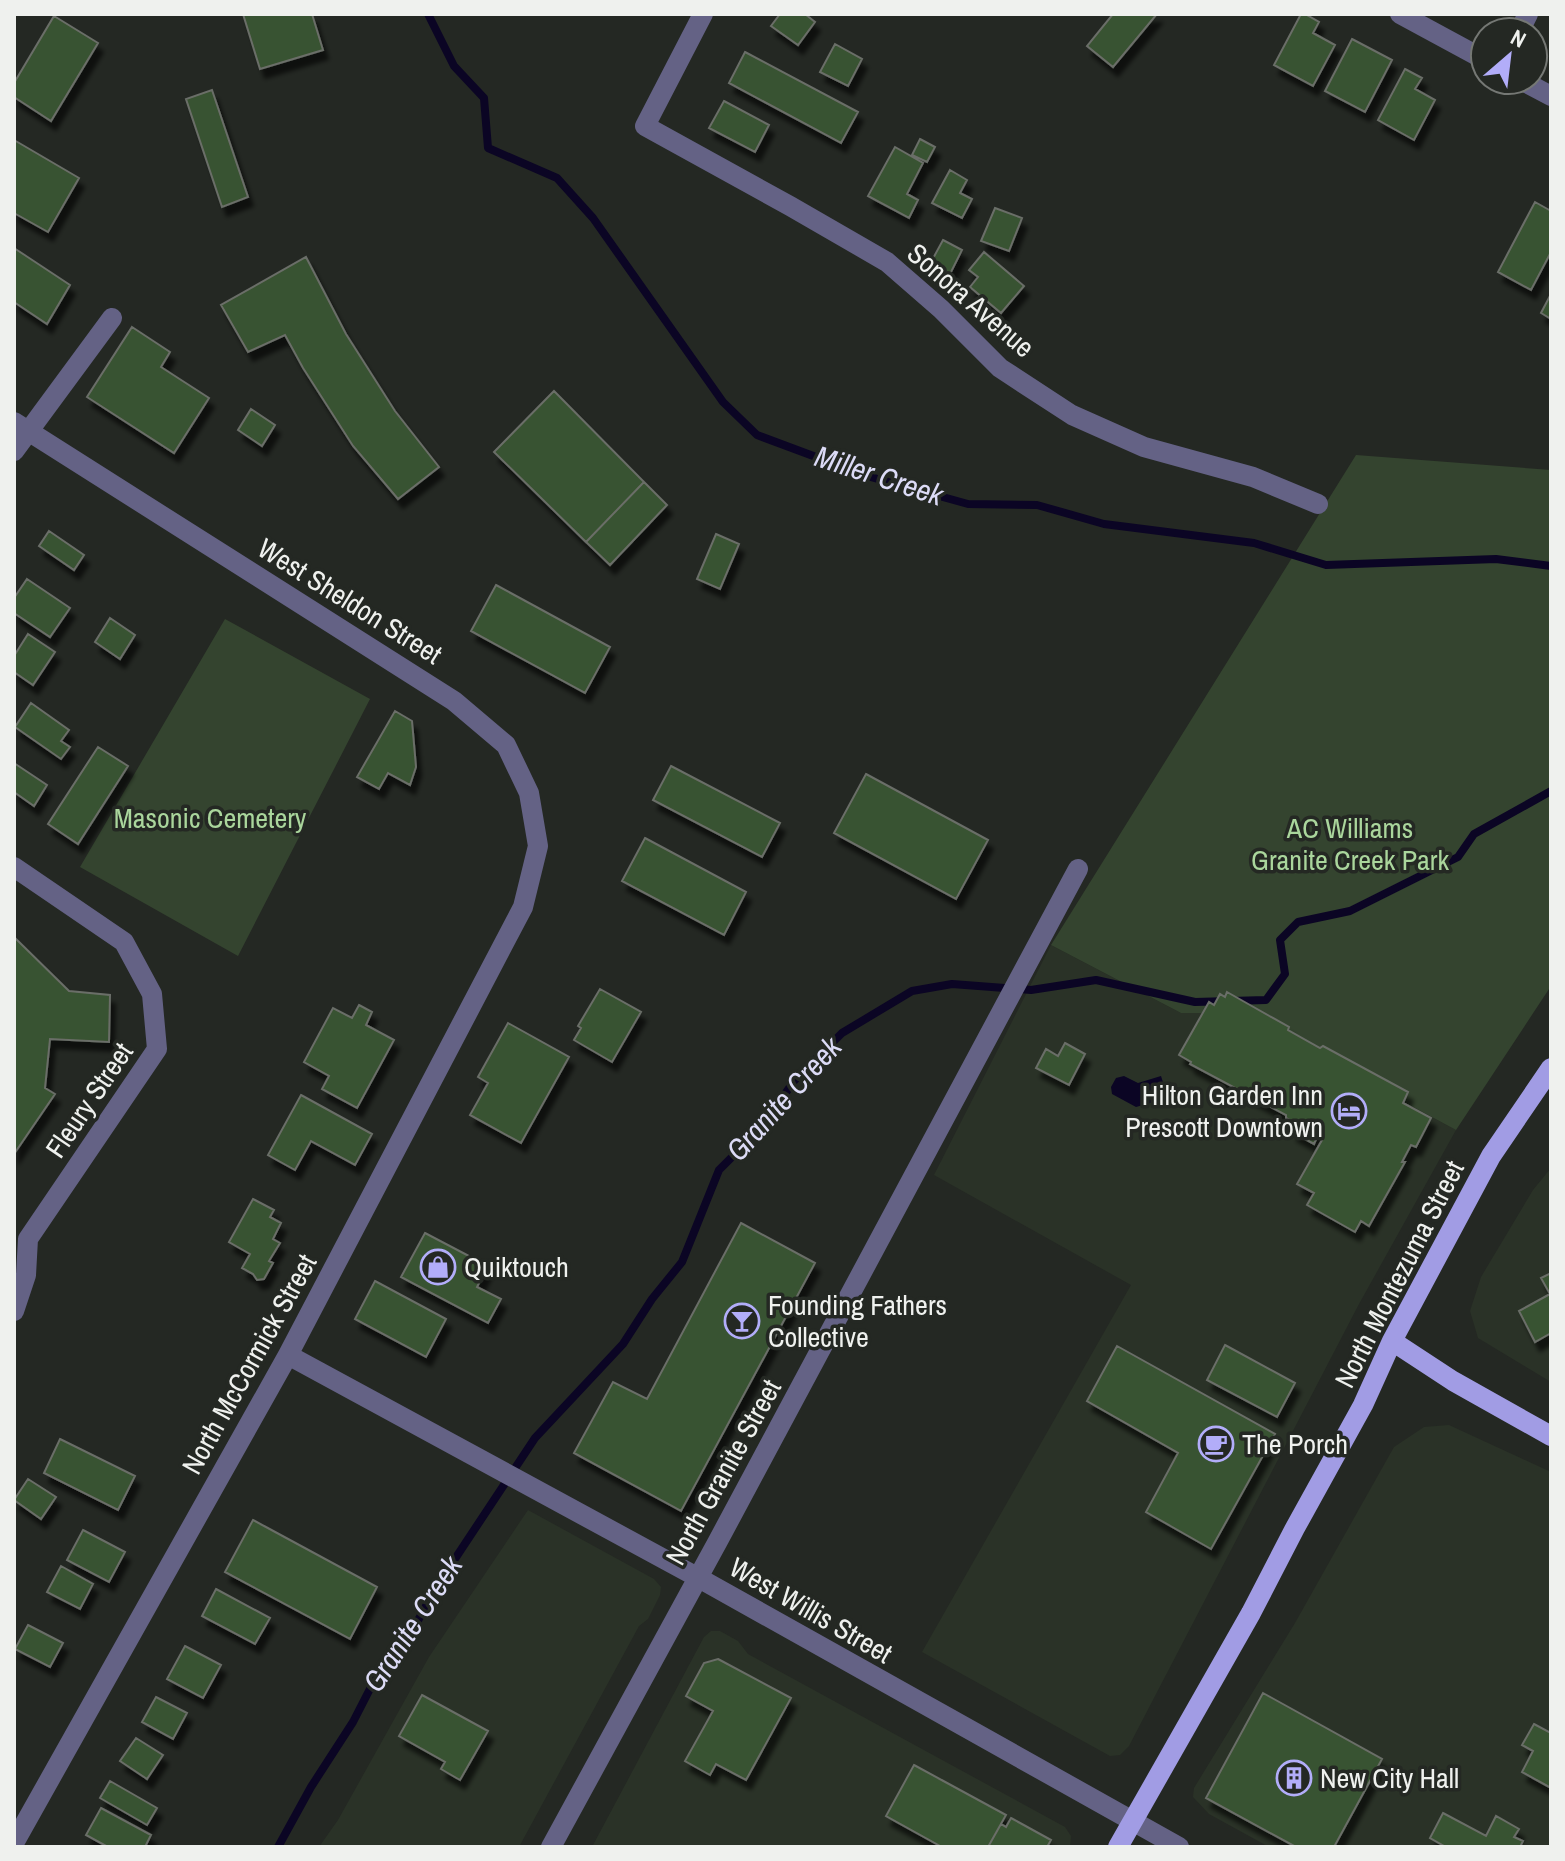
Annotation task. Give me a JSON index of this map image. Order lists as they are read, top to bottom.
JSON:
{
  "streets": {
    "main road": ["North Montezuma Street"],
    "street": [
      "Sonora Avenue",
      "West Sheldon Street",
      "Fleury Street",
      "North McCormick Street",
      "North Granite Street",
      "West Willis Street"
    ]
  },
  "crossings": [
    ["West Sheldon Street", "North McCormick Street"],
    ["North Montezuma Street", "West Willis Street"],
    ["North McCormick Street", "West Willis Street"],
    ["North Granite Street", "West Willis Street"]
  ],
  "water": ["Miller Creek", "Granite Creek"],
  "parks": ["Masonic Cemetery", "AC Williams Granite Creek Park"],
  "places": {
    "hotel": ["Hilton Garden Inn Prescott Downtown"],
    "shop": ["Quiktouch"],
    "bar": ["Founding Fathers Collective"],
    "cafe": ["The Porch"],
    "building": ["New City Hall"]
  },
  "north": "top right"
}
